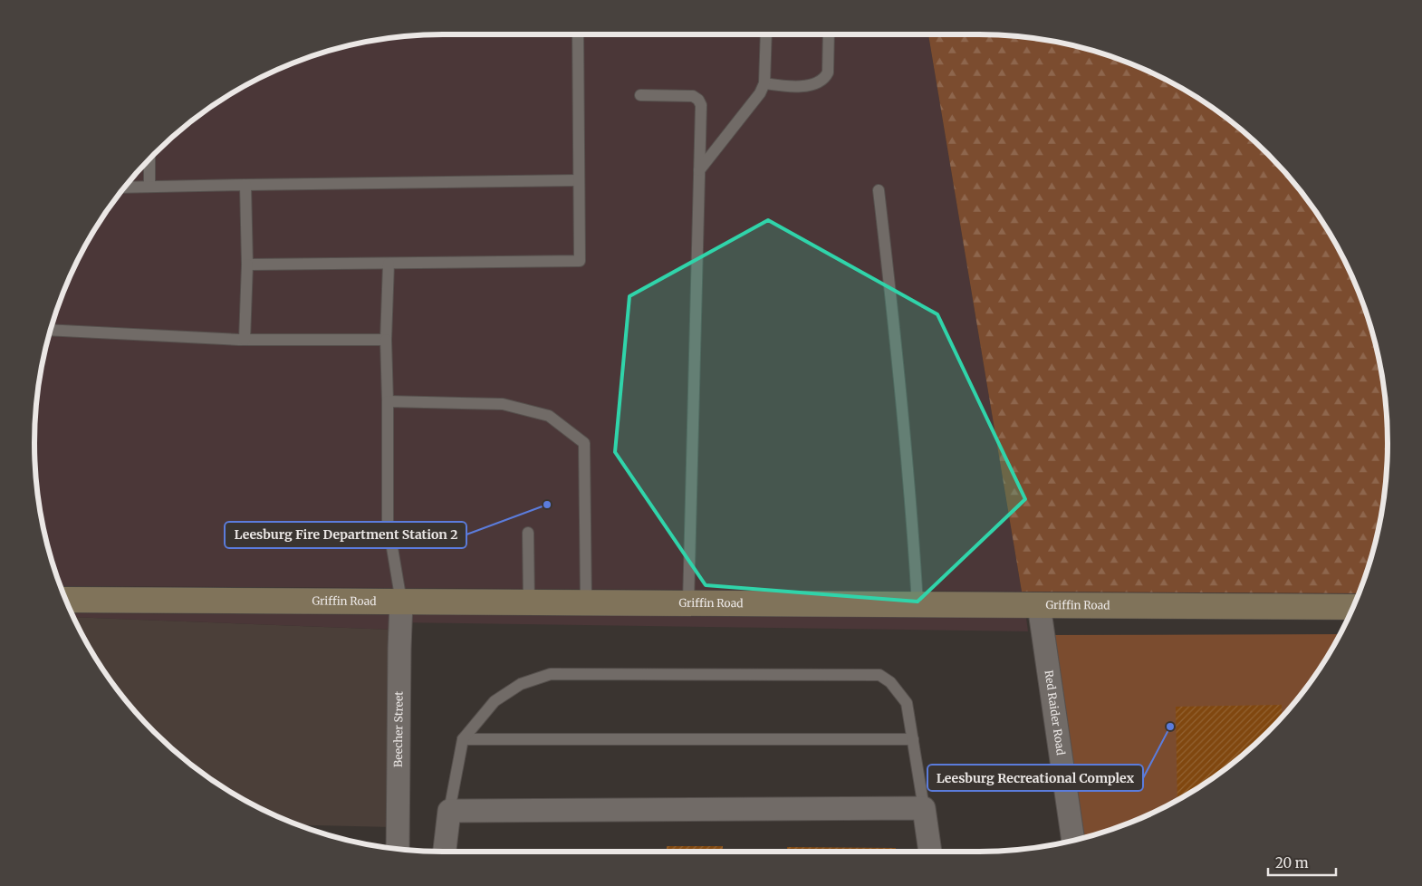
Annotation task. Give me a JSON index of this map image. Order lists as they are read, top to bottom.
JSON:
{
  "streets": {
    "street": ["Griffin Road", "Red Raider Road", "Beecher Street"]
  },
  "crossings": [
    ["Griffin Road", "Red Raider Road"],
    ["Griffin Road", "Beecher Street"]
  ],
  "places": ["Leesburg Fire Department Station 2", "Leesburg Recreational Complex"],
  "scale_bar": "20 m"
}
